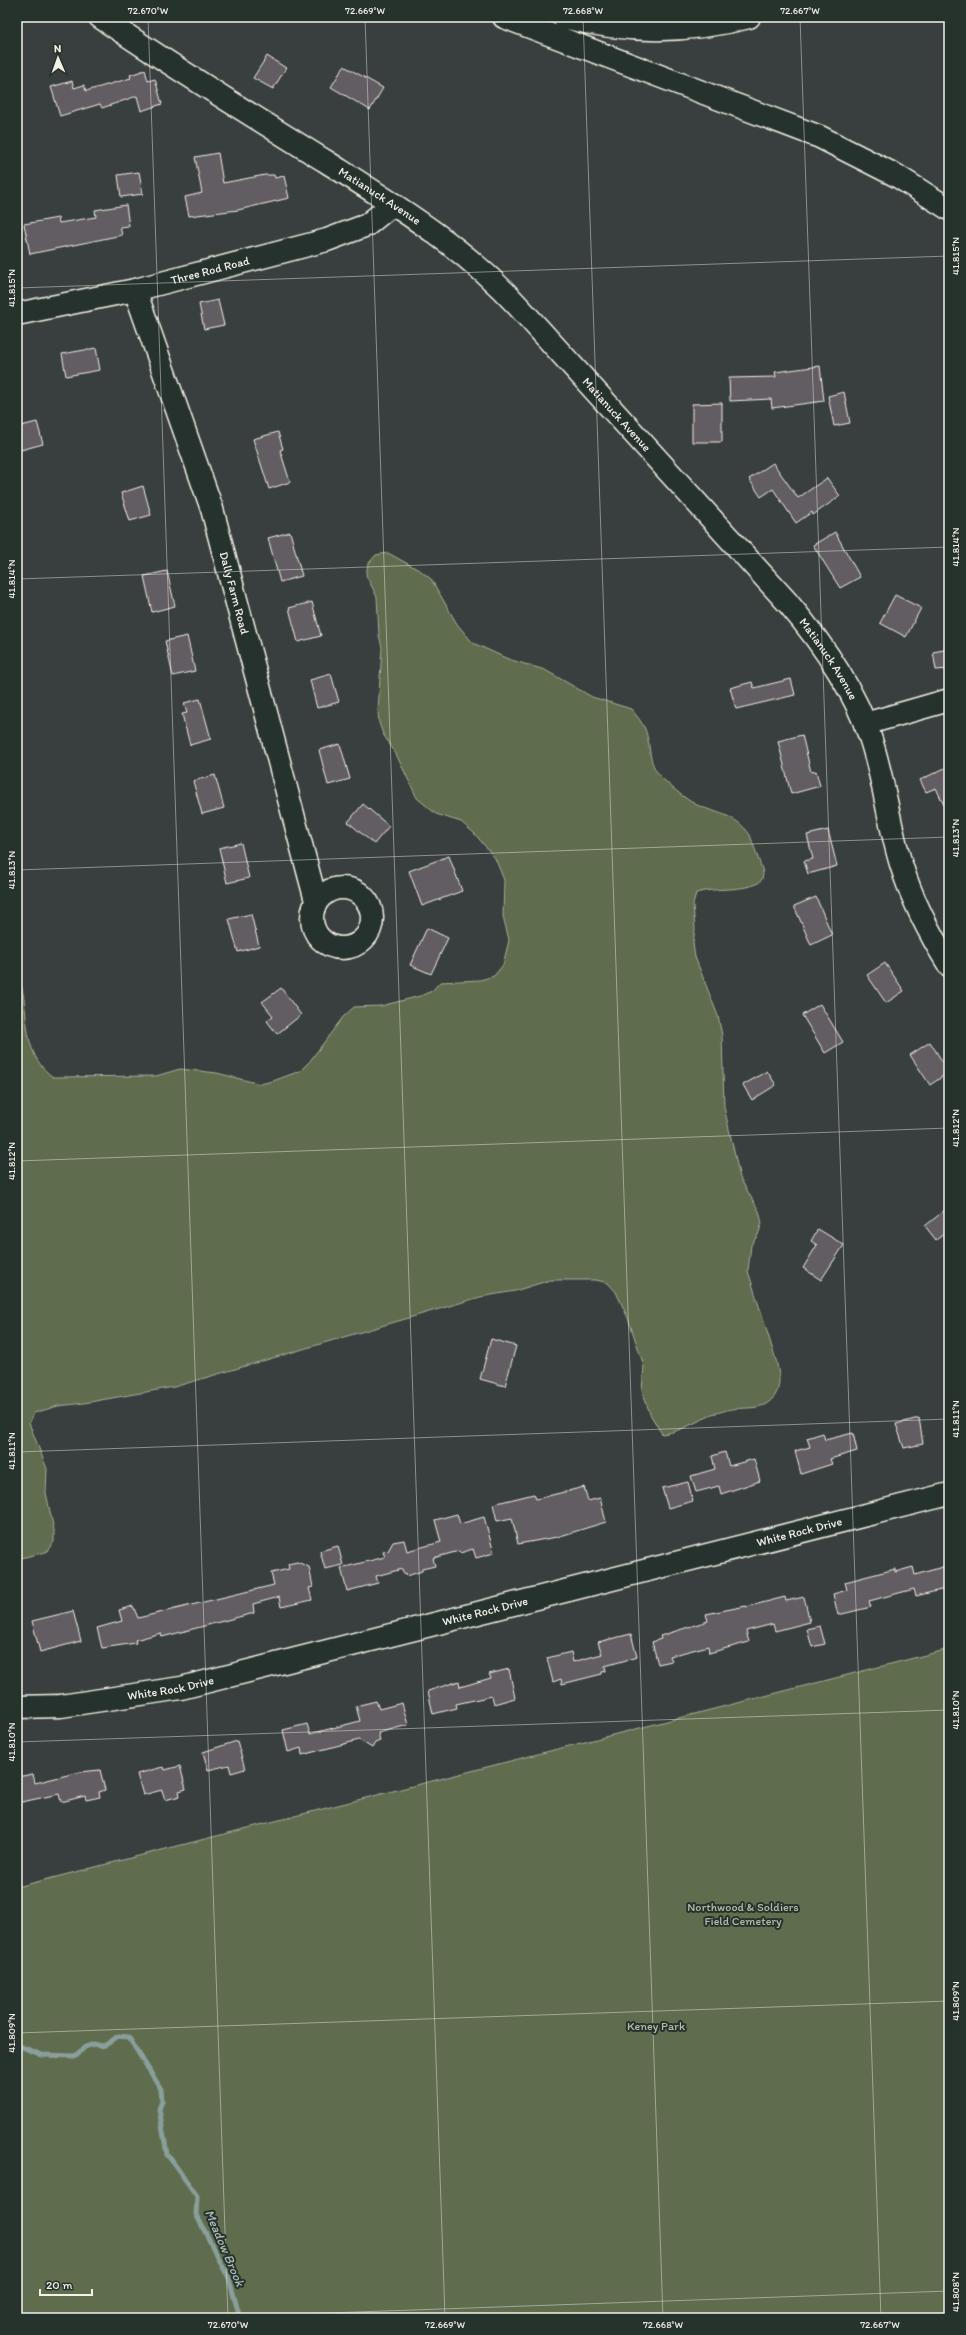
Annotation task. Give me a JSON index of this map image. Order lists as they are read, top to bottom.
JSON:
{
  "streets": {
    "main road": [
      "Matianuck Avenue",
      "Three Rod Road",
      "Dally Farm Road",
      "White Rock Drive"
    ]
  },
  "crossings": [
    ["Matianuck Avenue", "Three Rod Road"],
    ["Three Rod Road", "Dally Farm Road"]
  ],
  "water": ["Meadow Brook"],
  "parks": ["Northwood & Soldiers Field Cemetery", "Keney Park"],
  "scale_bar": "20 m",
  "north": "top",
  "coordinates": [
    "72.670°W",
    "72.669°W",
    "72.668°W",
    "72.667°W",
    "41.815°N",
    "41.814°N",
    "41.813°N",
    "41.812°N",
    "41.811°N",
    "41.810°N",
    "41.809°N",
    "41.808°N"
  ]
}
